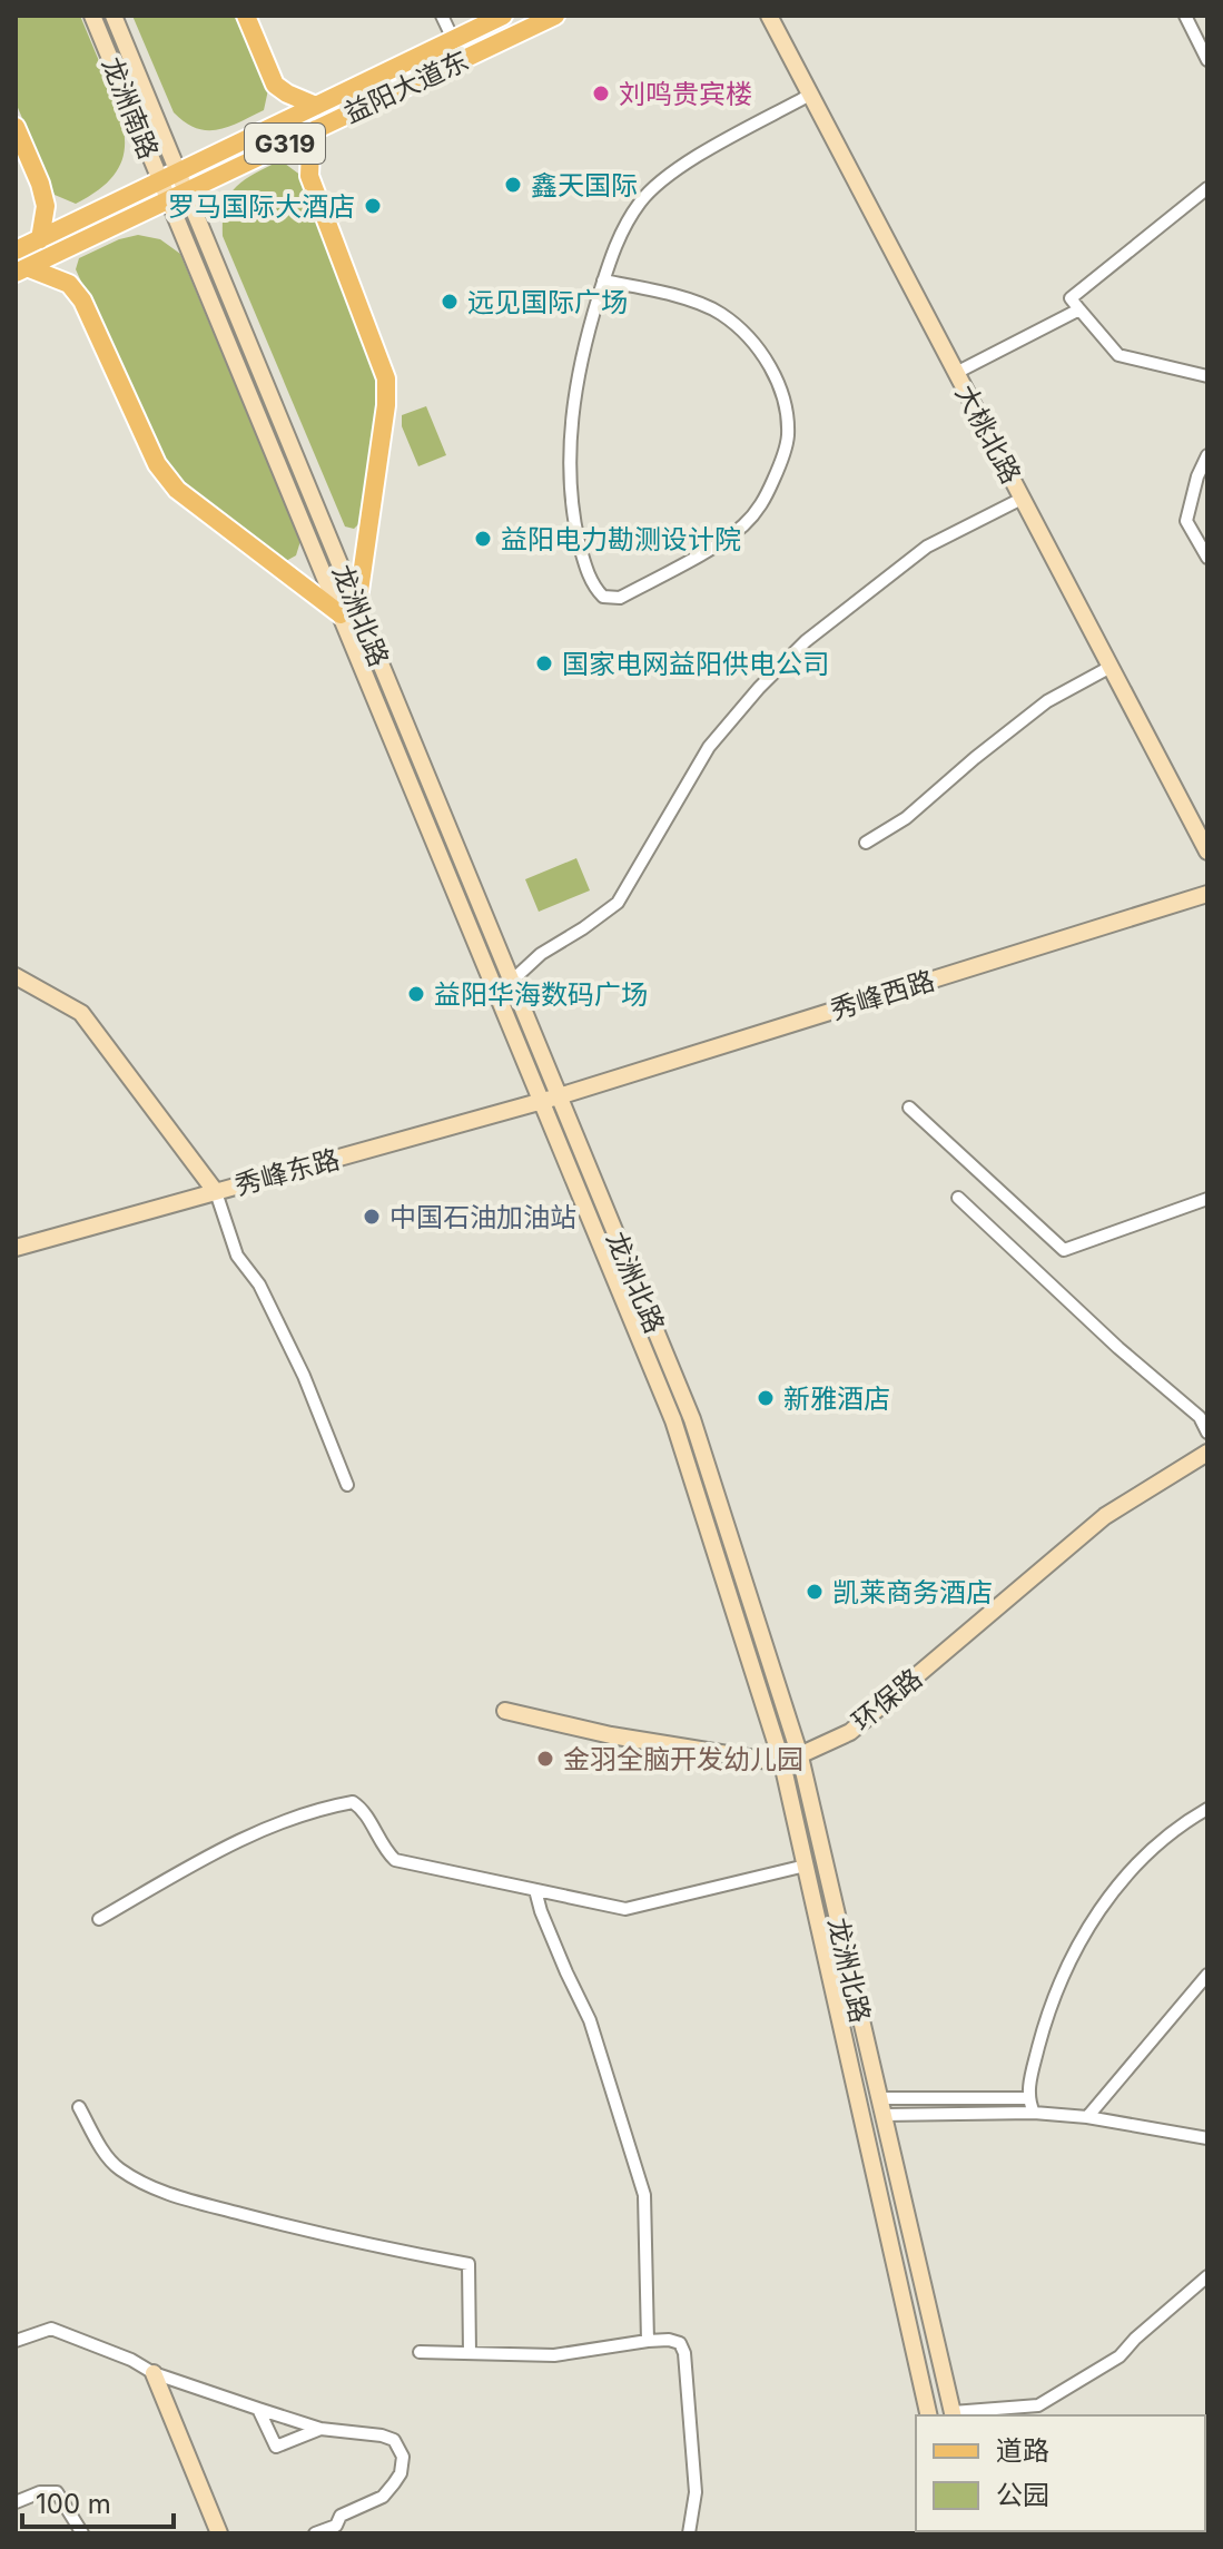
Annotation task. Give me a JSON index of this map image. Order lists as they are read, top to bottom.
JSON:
{
  "streets": {
    "main road": [
      "益阳大道东",
      "龙洲南路",
      "G319",
      "大桃北路",
      "龙洲北路",
      "秀峰西路",
      "秀峰东路",
      "环保路"
    ]
  },
  "crossings": [
    ["益阳大道东", "龙洲南路"],
    ["益阳大道东", "G319"],
    ["益阳大道东", "龙洲北路"],
    ["龙洲南路", "G319"],
    ["龙洲南路", "龙洲北路"],
    ["G319", "龙洲北路"],
    ["龙洲北路", "秀峰西路"],
    ["龙洲北路", "秀峰东路"],
    ["龙洲北路", "环保路"],
    ["秀峰西路", "秀峰东路"]
  ],
  "places": [
    "刘鸣贵宾楼",
    "鑫天国际",
    "罗马国际大酒店",
    "远见国际广场",
    "益阳电力勘测设计院",
    "国家电网益阳供电公司",
    "益阳华海数码广场",
    "中国石油加油站",
    "新雅酒店",
    "凯莱商务酒店",
    "金羽全脑开发幼儿园"
  ],
  "legend": ["道路", "公园"],
  "scale_bar": "100 m"
}
